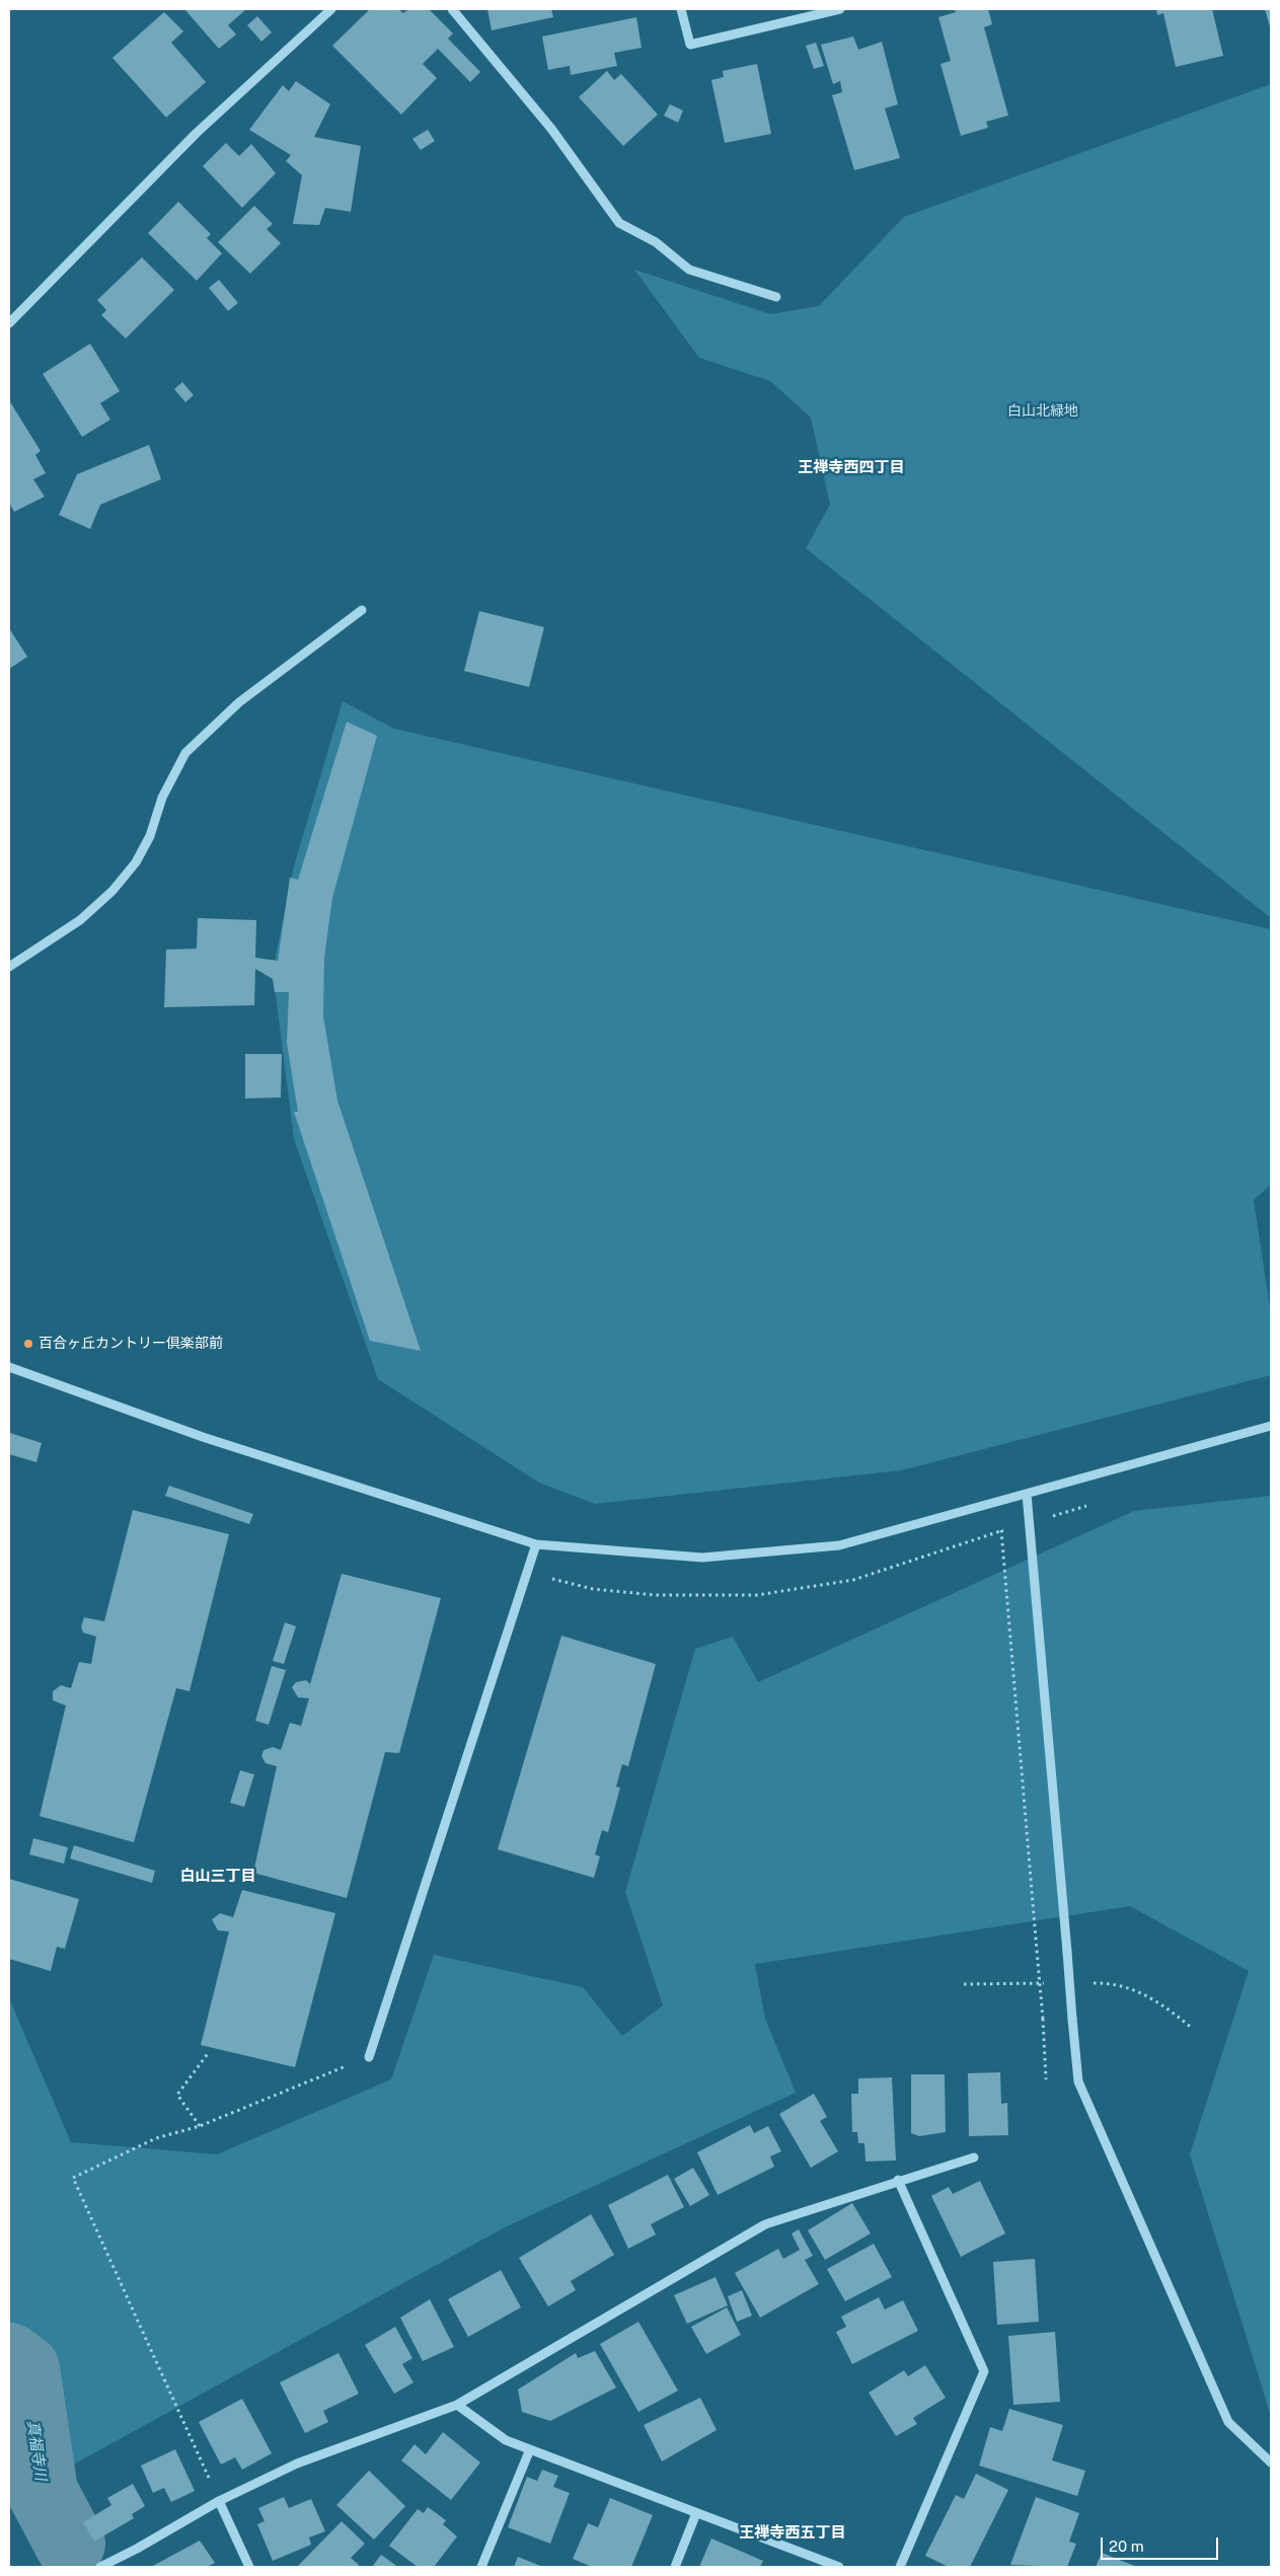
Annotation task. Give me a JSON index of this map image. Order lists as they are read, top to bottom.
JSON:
{
  "districts": ["王禅寺西四丁目", "白山三丁目", "王禅寺西五丁目"],
  "water": ["真福寺川"],
  "parks": ["白山北緑地"],
  "places": ["百合ヶ丘カントリー倶楽部前"],
  "scale_bar": "20 m"
}
